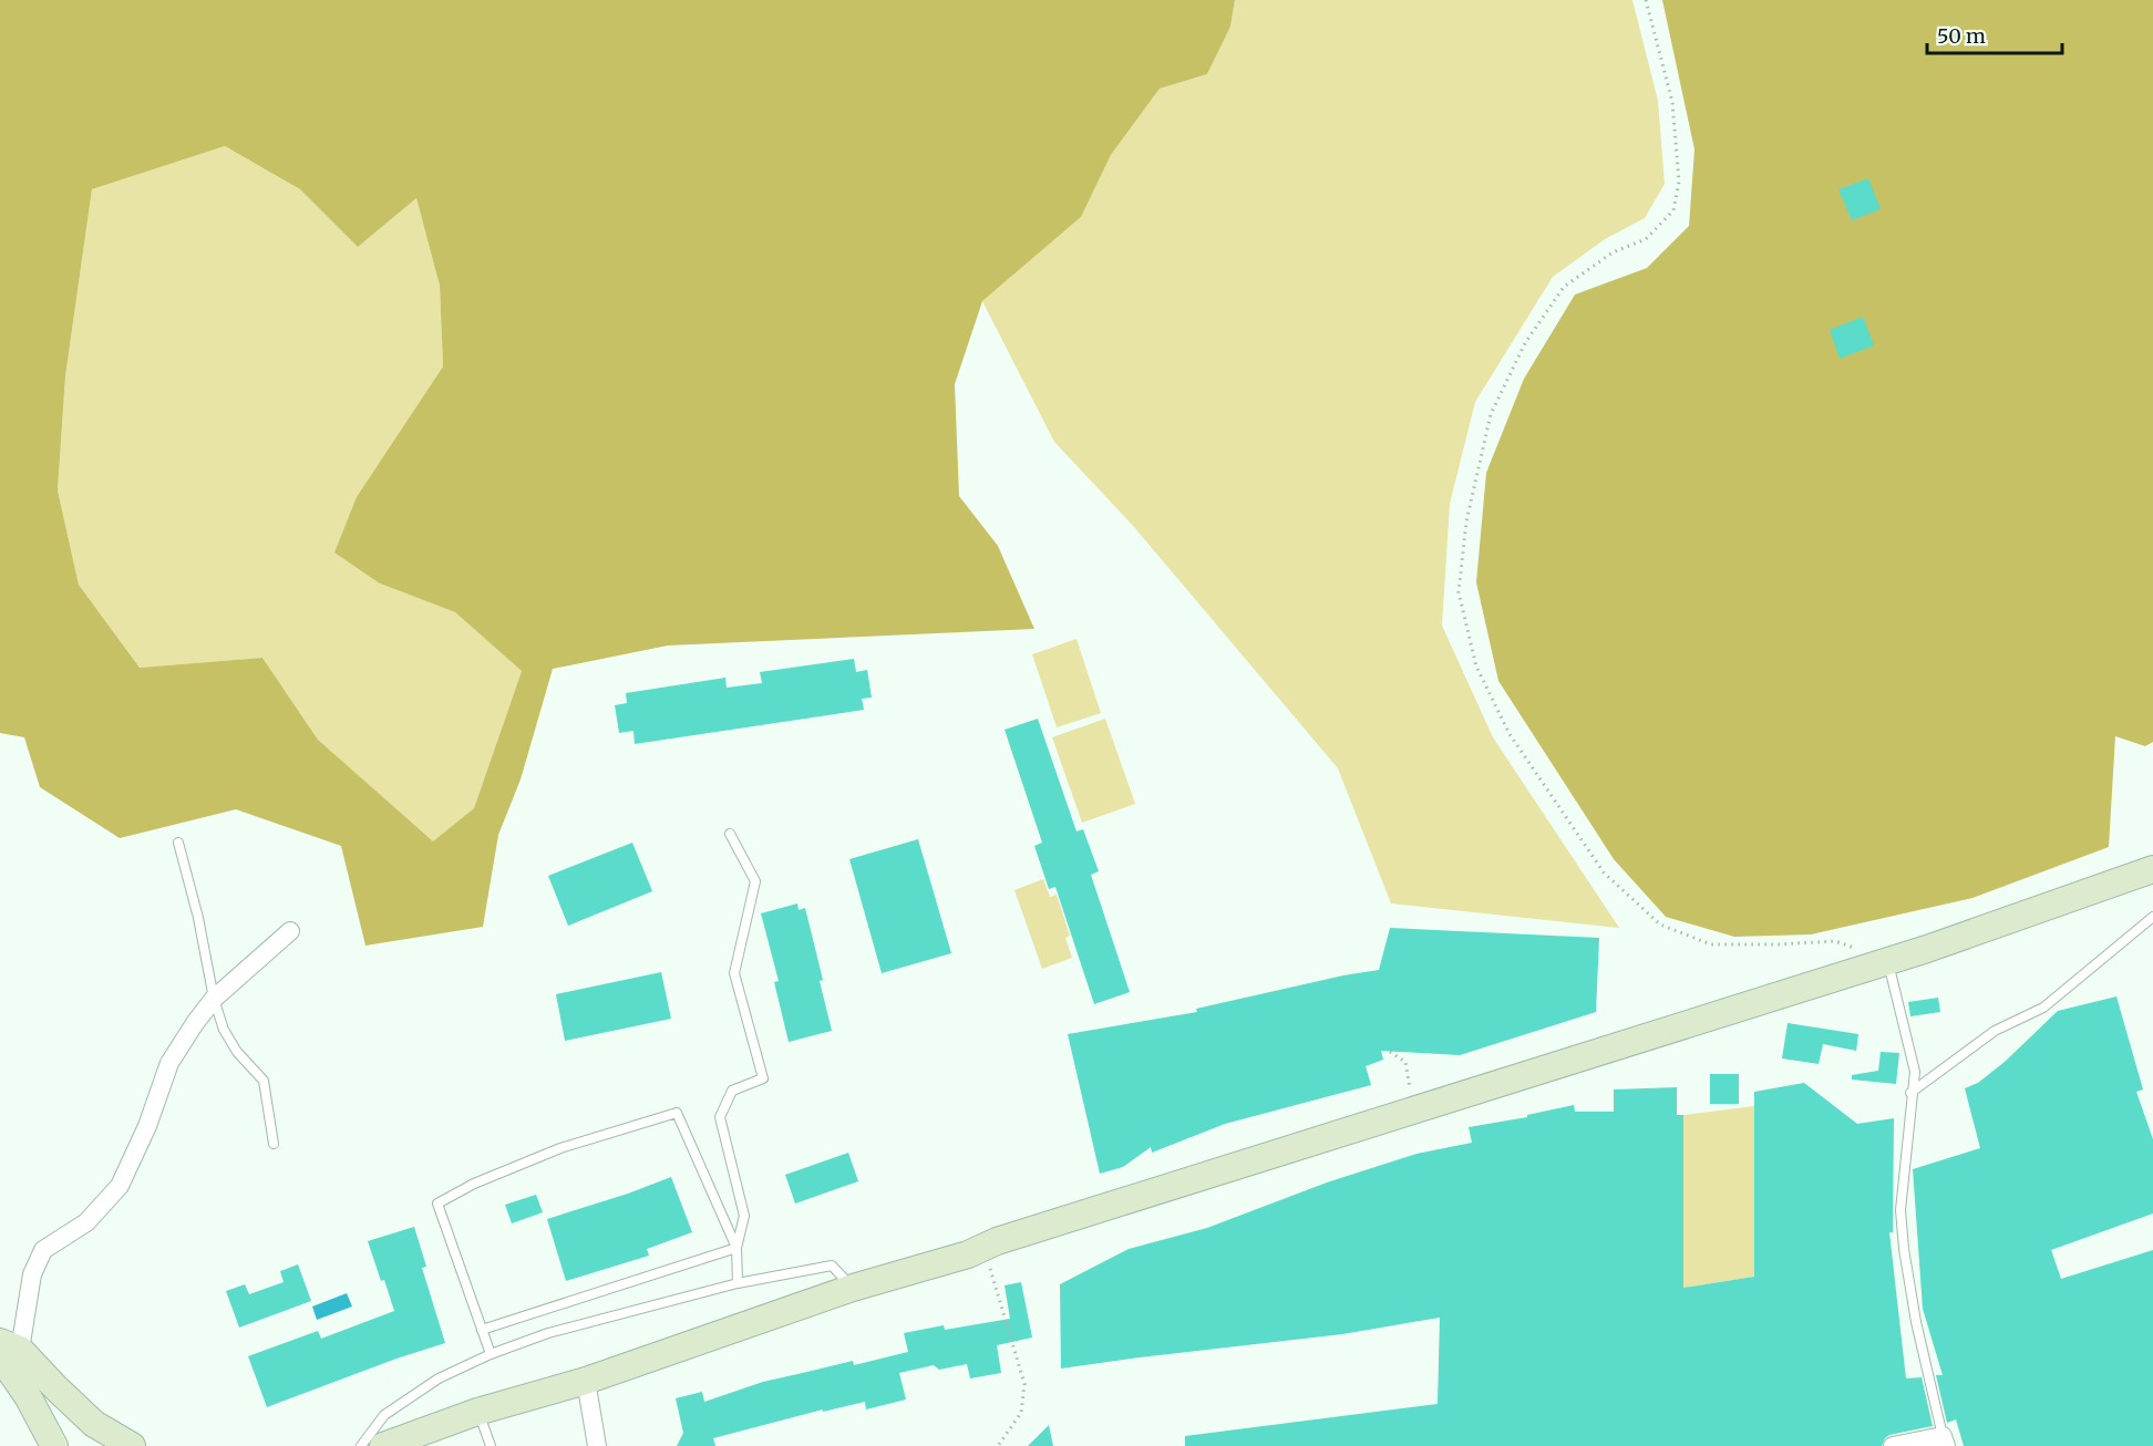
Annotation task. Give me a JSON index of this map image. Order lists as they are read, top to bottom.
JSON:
{
  "scale_bar": "50 m"
}
